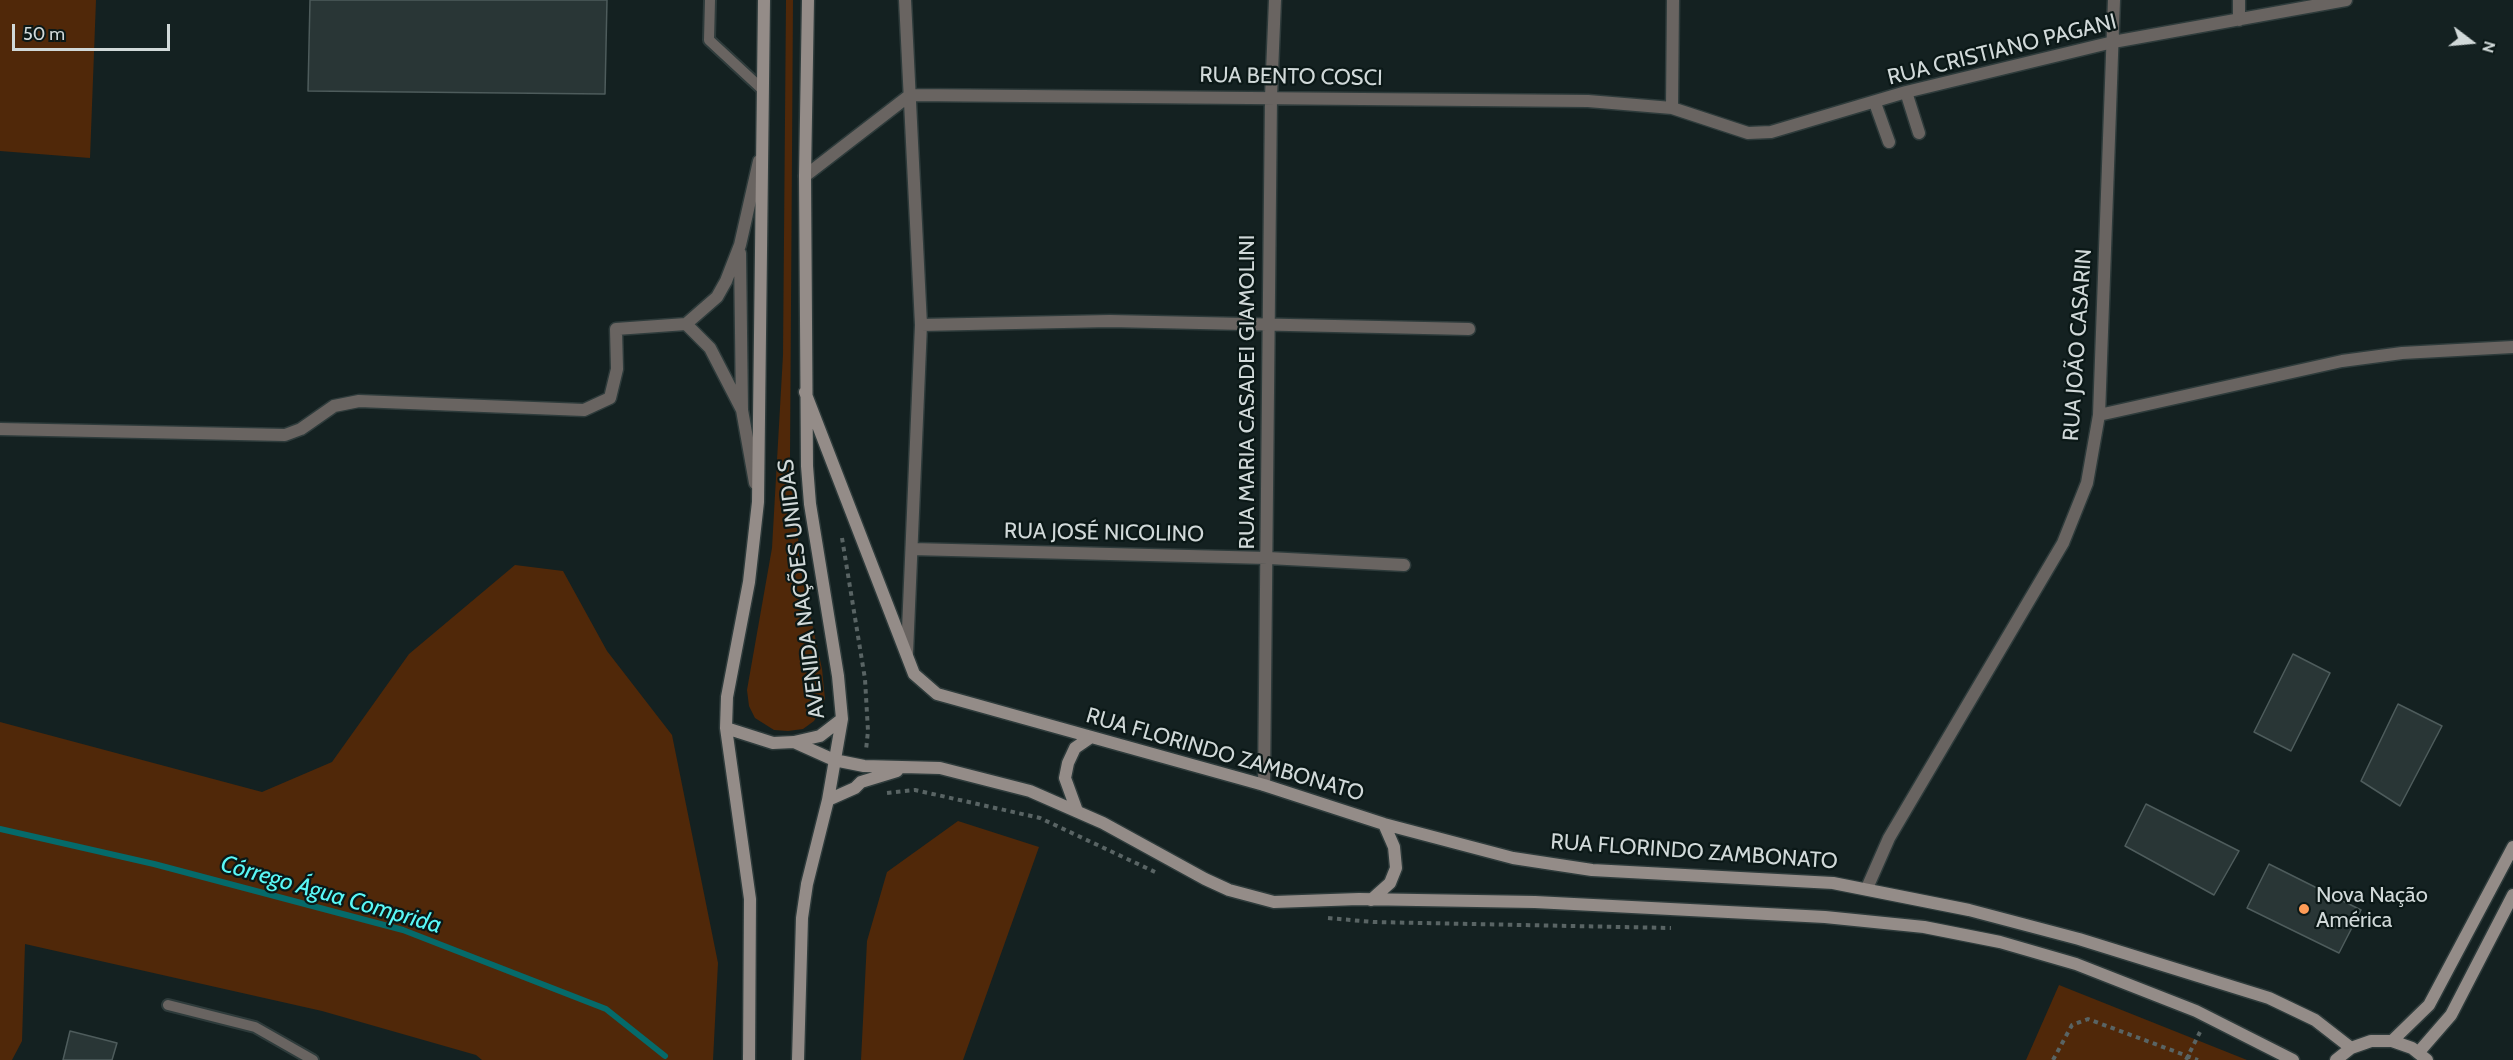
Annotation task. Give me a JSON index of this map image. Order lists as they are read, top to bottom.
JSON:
{
  "streets": {
    "main road": ["AVENIDA NAÇÕES UNIDAS", "RUA FLORINDO ZAMBONATO"],
    "street": [
      "RUA CRISTIANO PAGANI",
      "RUA BENTO COSCI",
      "RUA JOÃO CASARIN",
      "RUA MARIA CASADEI GIAMOLINI",
      "RUA JOSÉ NICOLINO"
    ]
  },
  "crossings": [
    ["RUA CRISTIANO PAGANI", "RUA BENTO COSCI"],
    ["RUA CRISTIANO PAGANI", "RUA JOÃO CASARIN"],
    ["RUA BENTO COSCI", "RUA MARIA CASADEI GIAMOLINI"],
    ["RUA JOÃO CASARIN", "RUA FLORINDO ZAMBONATO"],
    ["RUA MARIA CASADEI GIAMOLINI", "RUA JOSÉ NICOLINO"],
    ["RUA MARIA CASADEI GIAMOLINI", "RUA FLORINDO ZAMBONATO"],
    ["AVENIDA NAÇÕES UNIDAS", "RUA FLORINDO ZAMBONATO"]
  ],
  "water": ["Córrego Água Comprida"],
  "places": ["Nova Nação América"],
  "scale_bar": "50 m",
  "north": "right"
}
